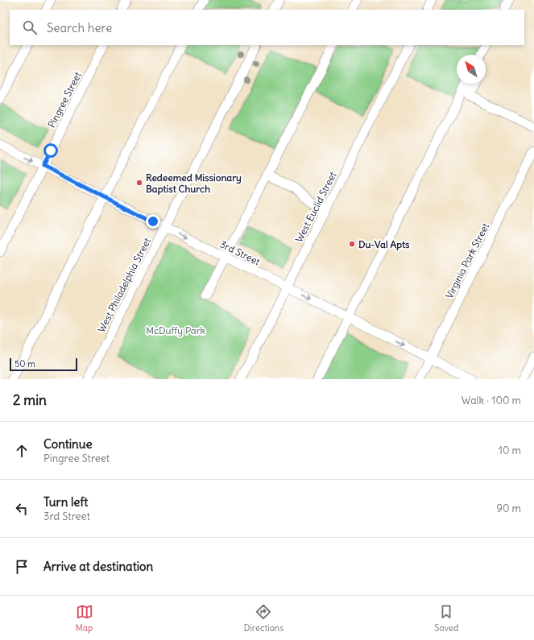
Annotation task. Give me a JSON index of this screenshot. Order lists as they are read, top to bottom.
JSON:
{
  "streets": {
    "street": [
      "Pingree Street",
      "West Euclid Street",
      "3rd Street",
      "Virginia Park Street",
      "West Philadelphia Street"
    ]
  },
  "crossings": [
    ["Pingree Street", "3rd Street"],
    ["West Euclid Street", "3rd Street"],
    ["3rd Street", "Virginia Park Street"],
    ["3rd Street", "West Philadelphia Street"]
  ],
  "one_way": ["3rd Street"],
  "parks": ["McDuffy Park"],
  "places": ["Redeemed Missionary Baptist Church", "Du-Val Apts"],
  "scale_bar": "50 m",
  "north": "top left",
  "page": {
    "search": "Search here",
    "scale": "50 m",
    "heading": ["2 min", "Walk · 100 m"],
    "list": [
      ["Continue", "Pingree Street", "10 m"],
      ["Turn left", "3rd Street", "90 m"],
      "Arrive at destination"
    ],
    "nav": ["Map", "Directions", "Saved"]
  }
}
